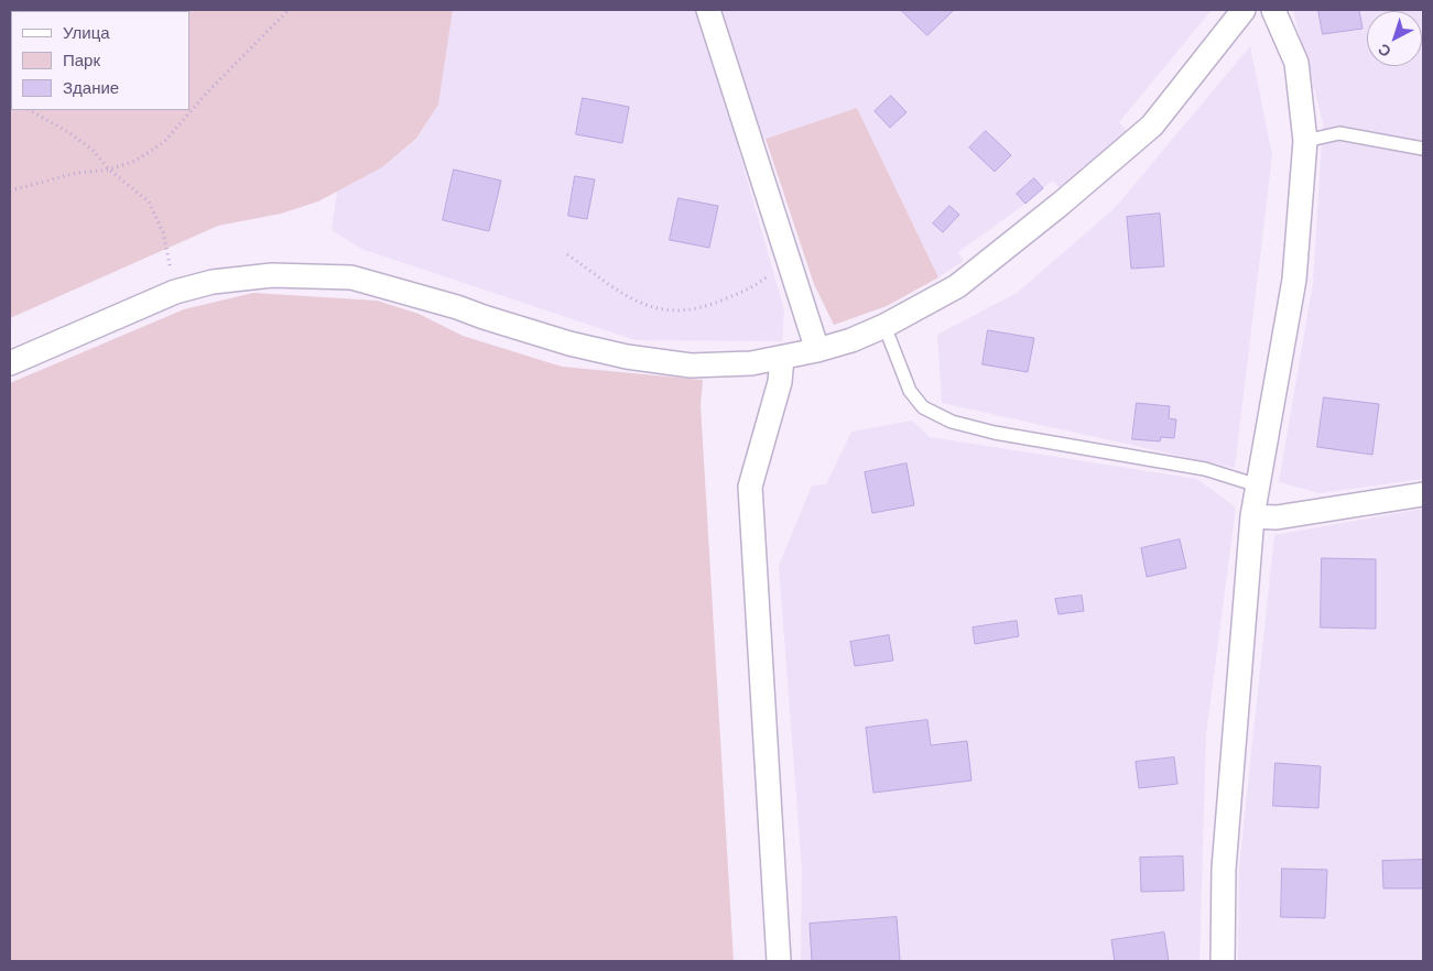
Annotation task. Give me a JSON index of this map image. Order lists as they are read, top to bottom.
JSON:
{
  "legend": ["Улица", "Парк", "Здание"],
  "north": "bottom left"
}
